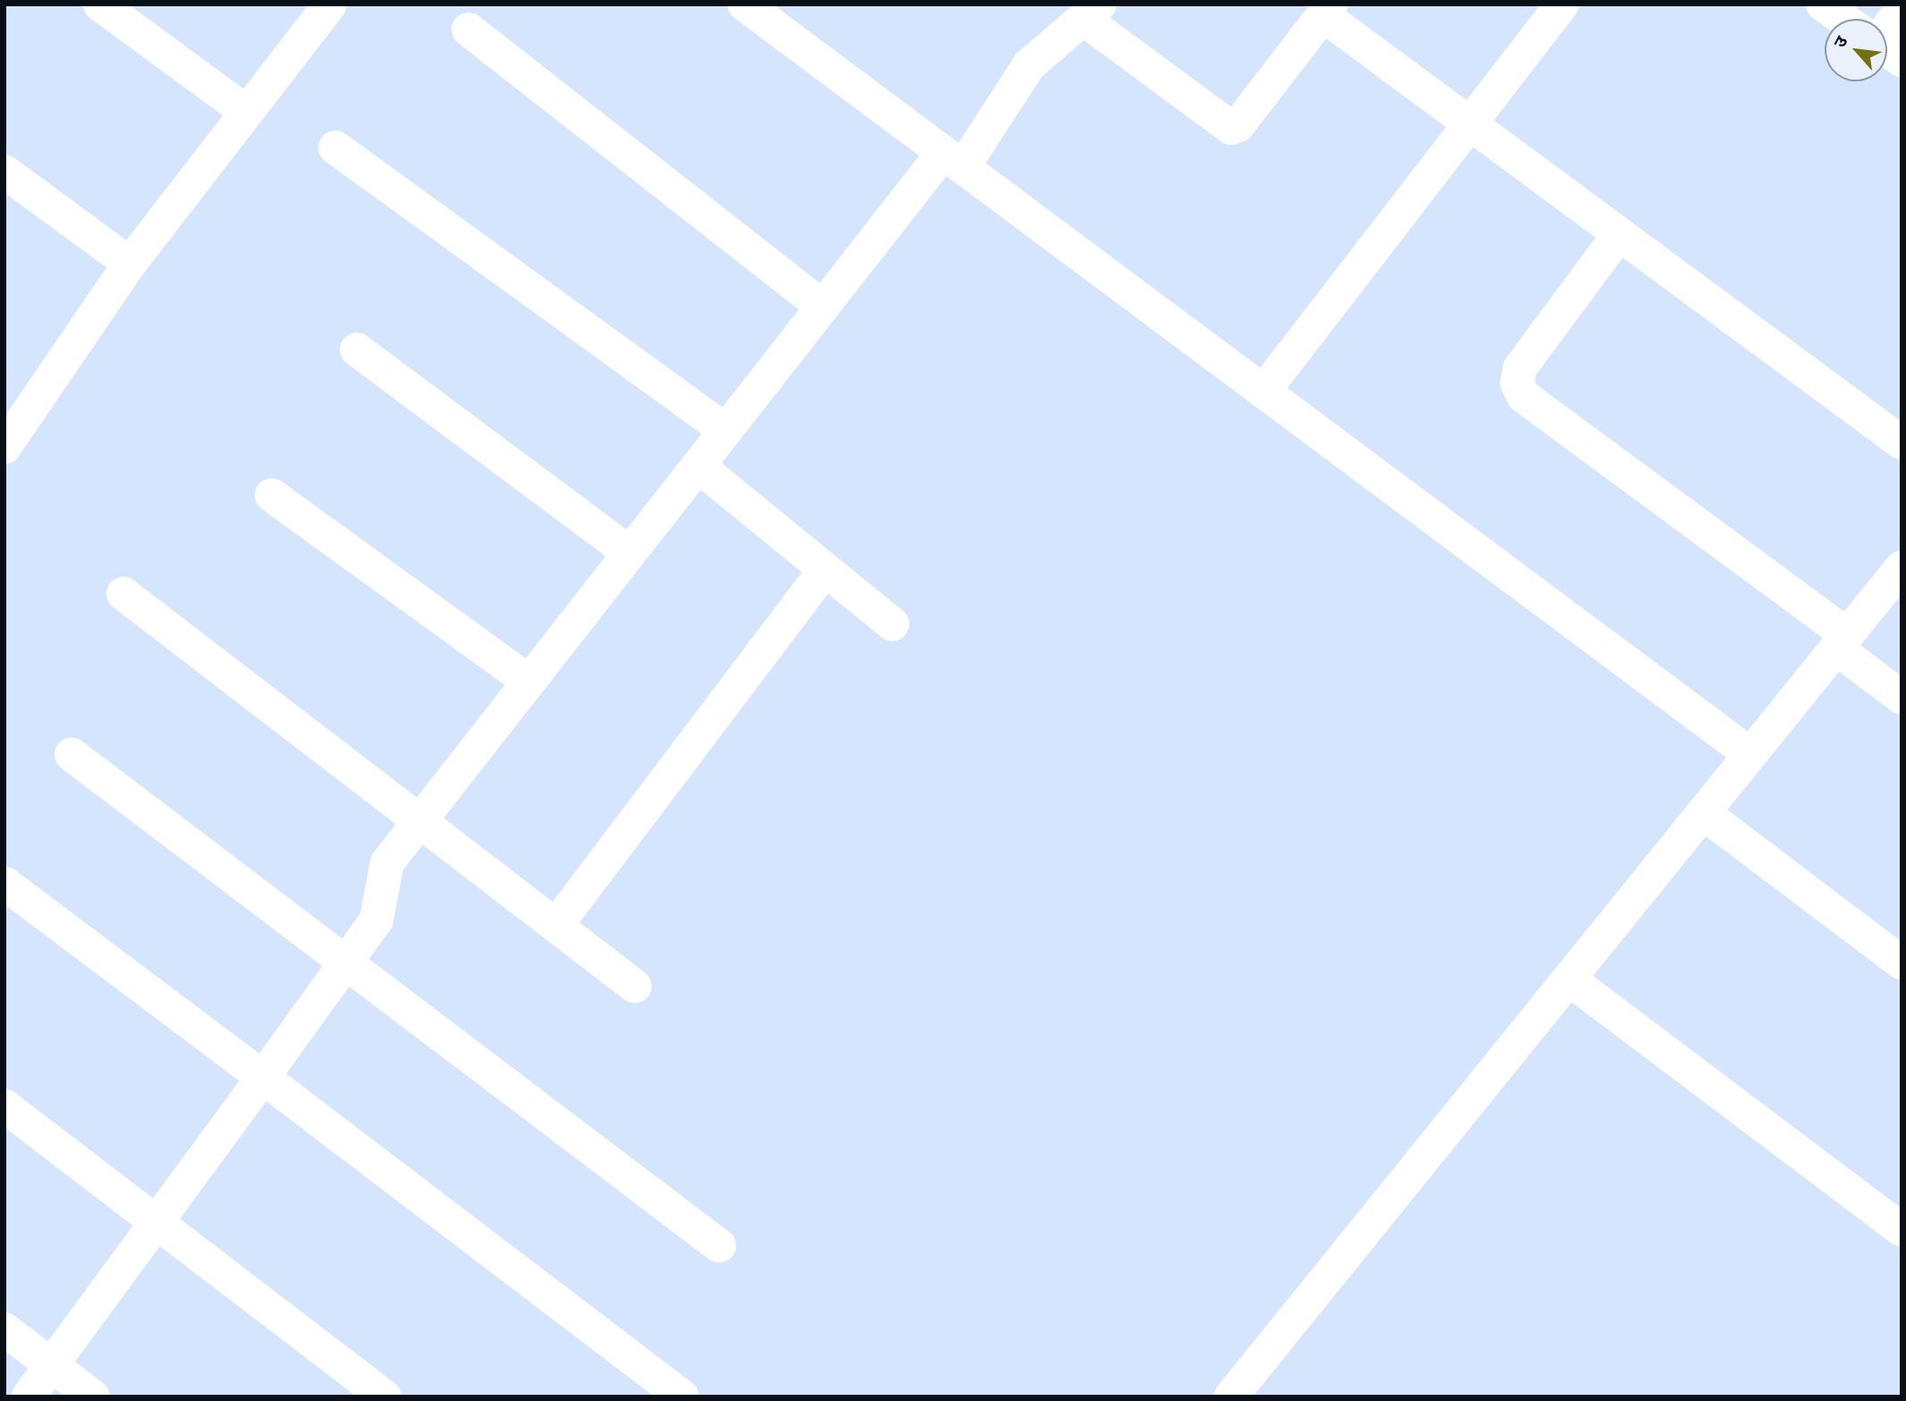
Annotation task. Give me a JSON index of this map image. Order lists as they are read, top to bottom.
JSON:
{
  "north": "top left"
}
